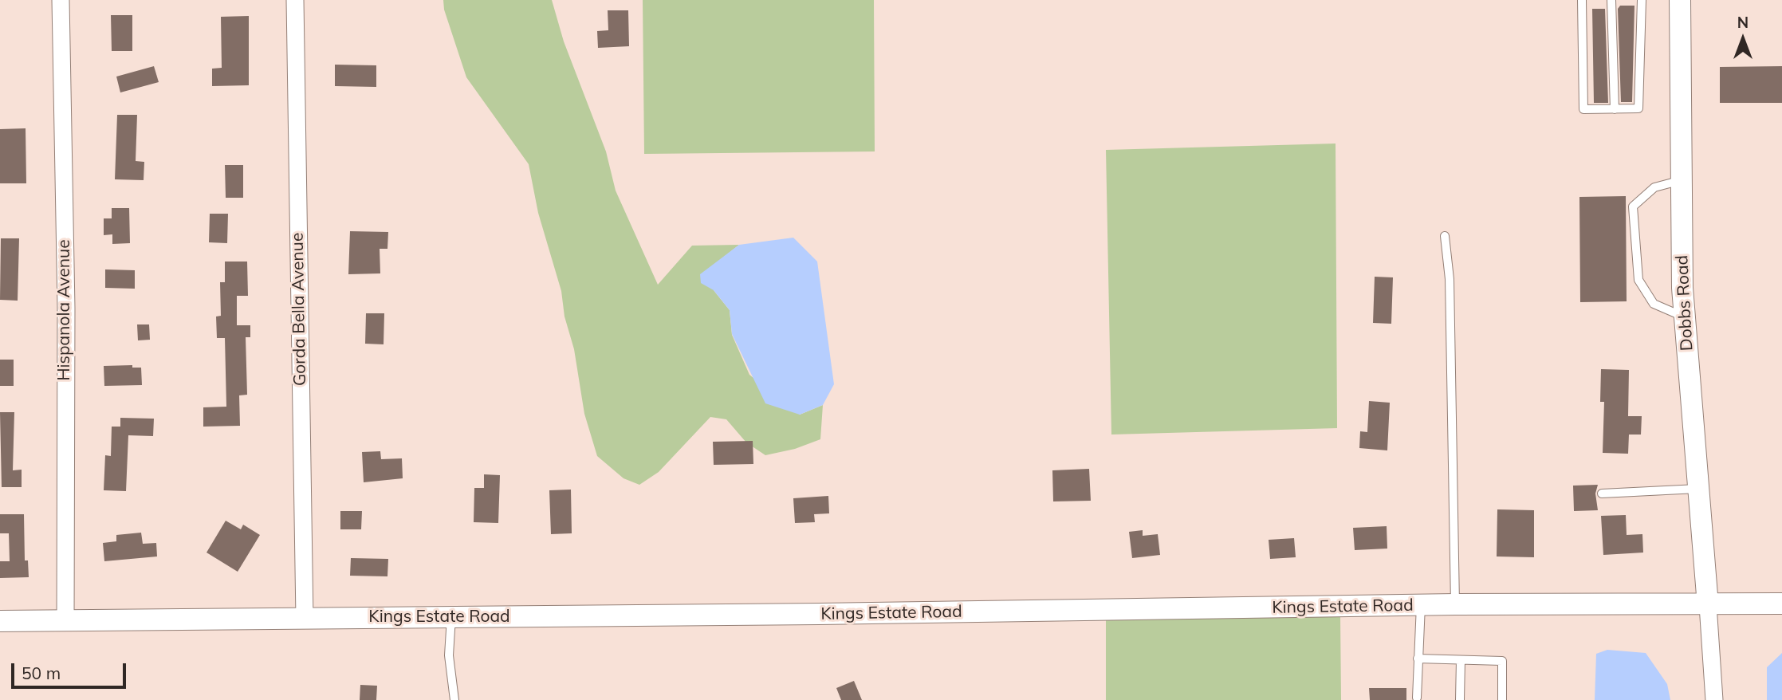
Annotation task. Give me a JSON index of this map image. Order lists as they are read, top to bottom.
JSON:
{
  "streets": {
    "street": [
      "Dobbs Road",
      "Gorda Bella Avenue",
      "Hispanola Avenue",
      "Kings Estate Road"
    ]
  },
  "crossings": [
    ["Dobbs Road", "Kings Estate Road"],
    ["Gorda Bella Avenue", "Kings Estate Road"],
    ["Hispanola Avenue", "Kings Estate Road"]
  ],
  "scale_bar": "50 m",
  "north": "top"
}
